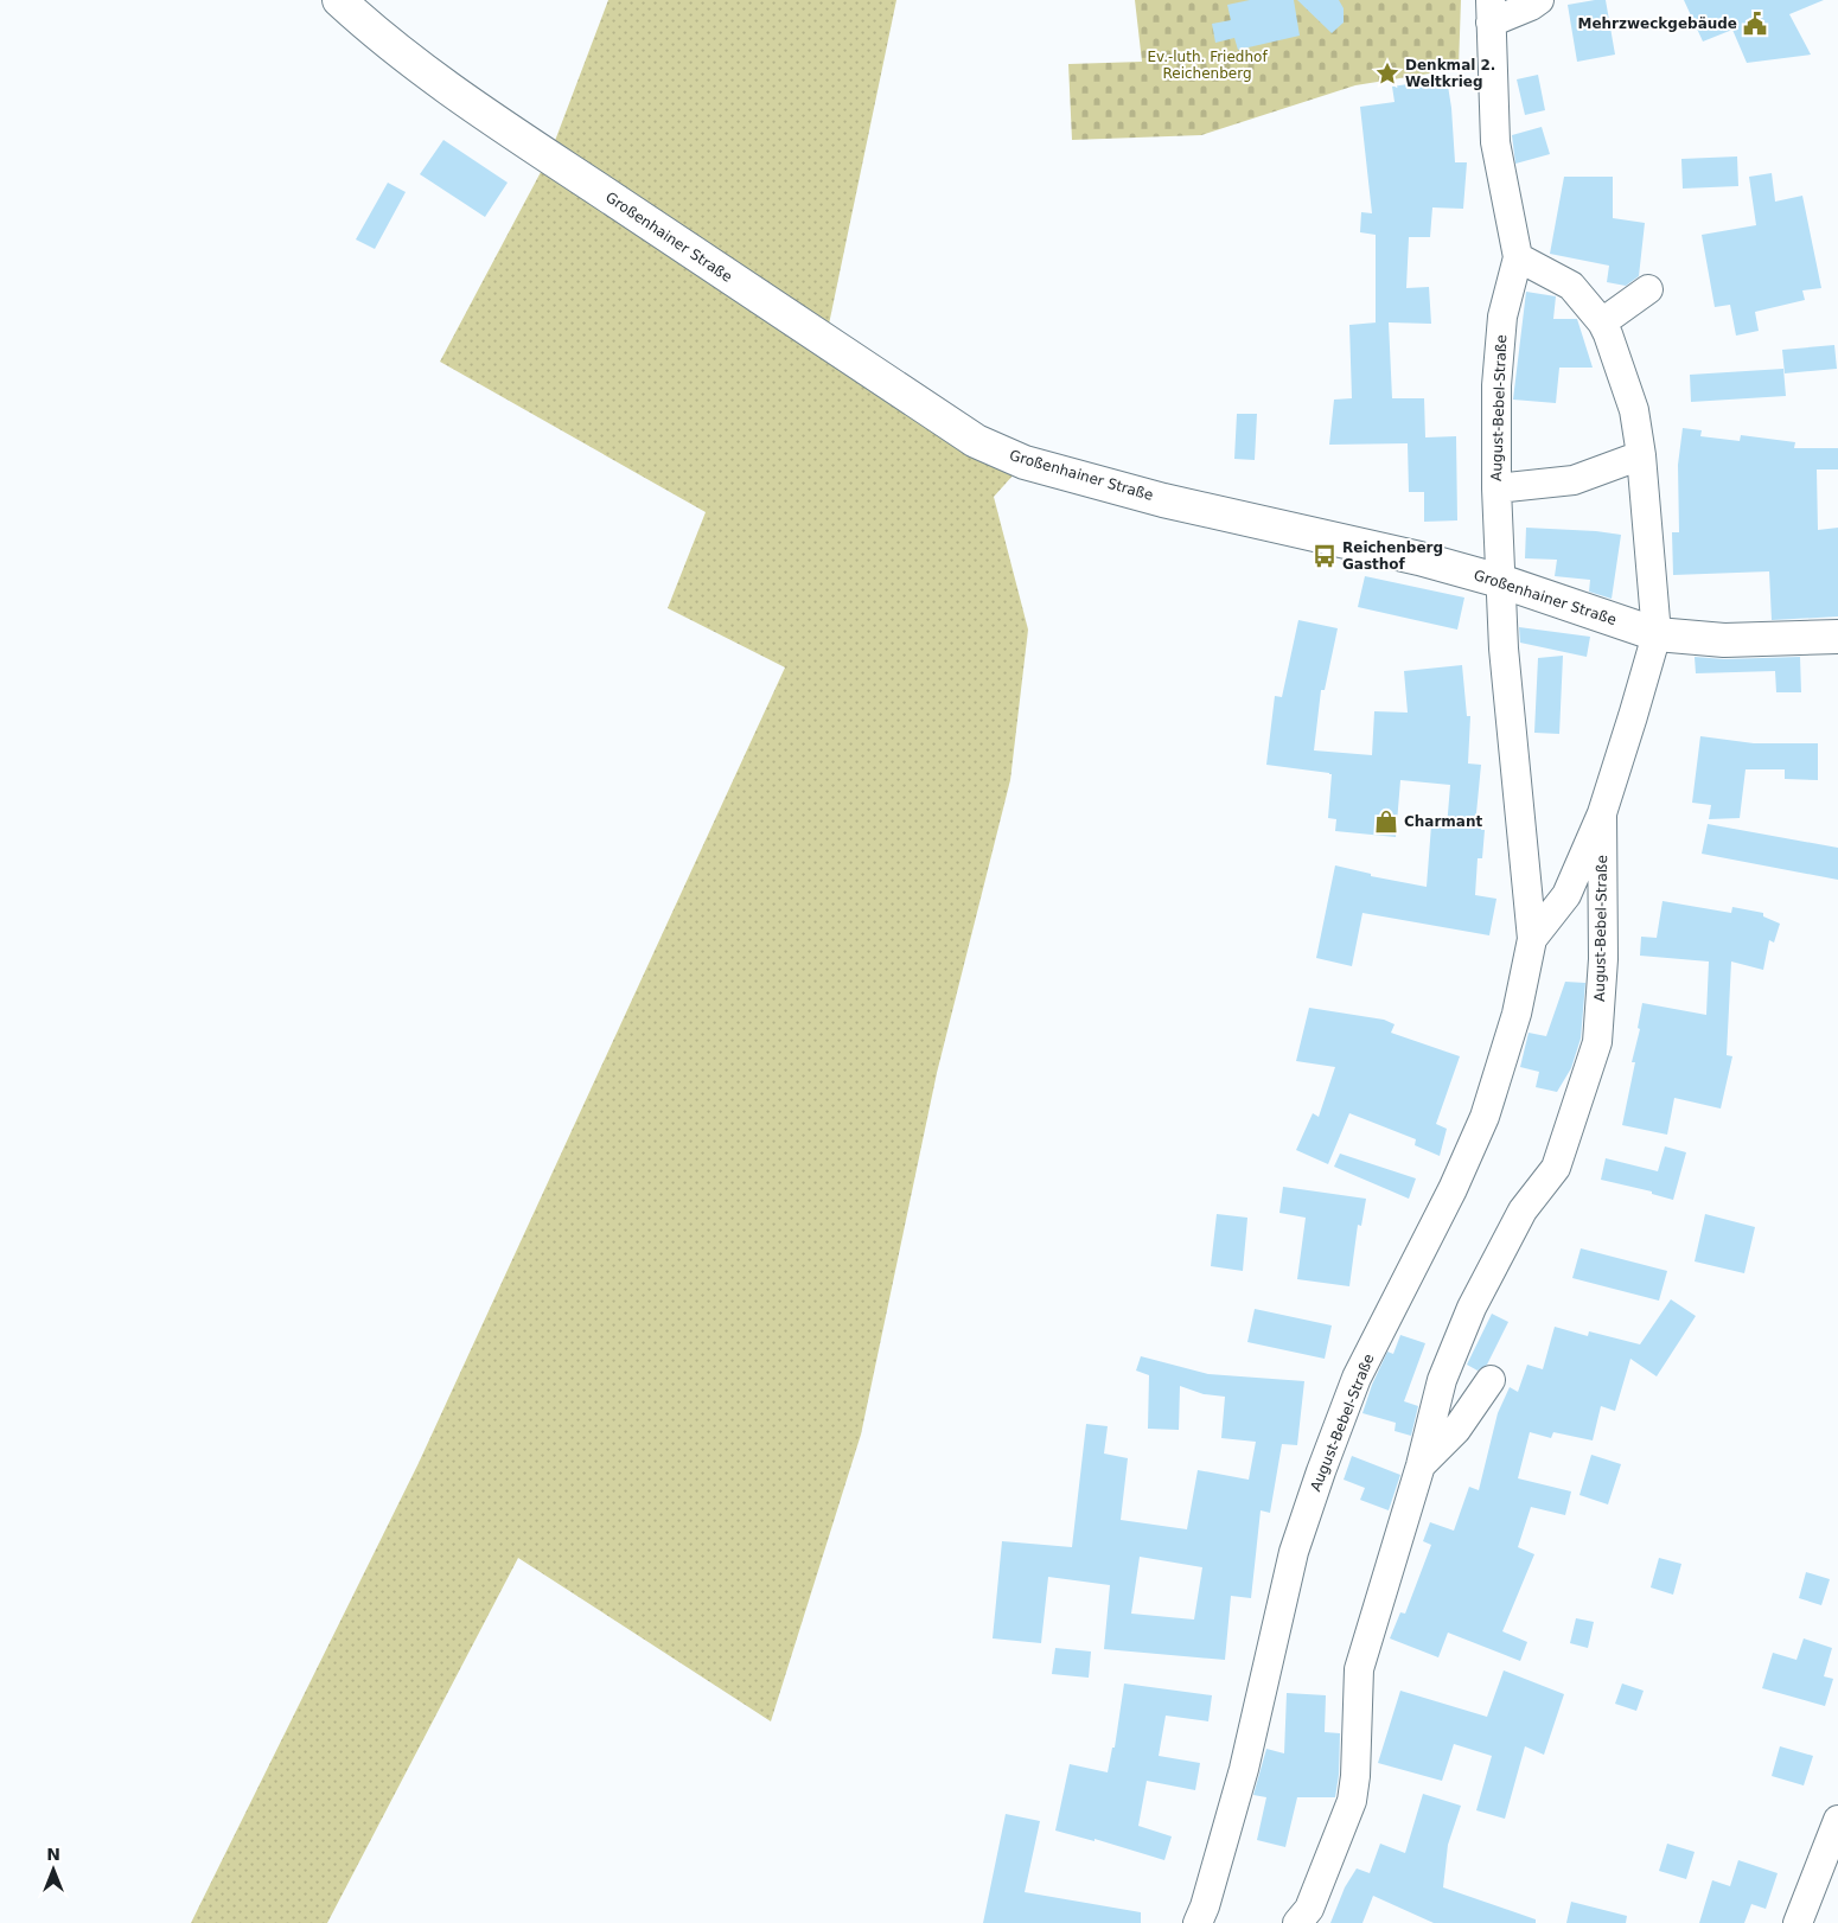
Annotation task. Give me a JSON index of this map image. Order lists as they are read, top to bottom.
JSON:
{
  "streets": {
    "street": ["Großenhainer Straße", "August-Bebel-Straße"]
  },
  "crossings": [
    ["Großenhainer Straße", "August-Bebel-Straße"]
  ],
  "parks": ["Ev.-luth. Friedhof Reichenberg"],
  "places": {
    "public building": ["Mehrzweckgebäude"],
    "place": ["Denkmal 2. Weltkrieg"],
    "bus stop": ["Reichenberg Gasthof"],
    "shop": ["Charmant"]
  },
  "north": "top"
}
